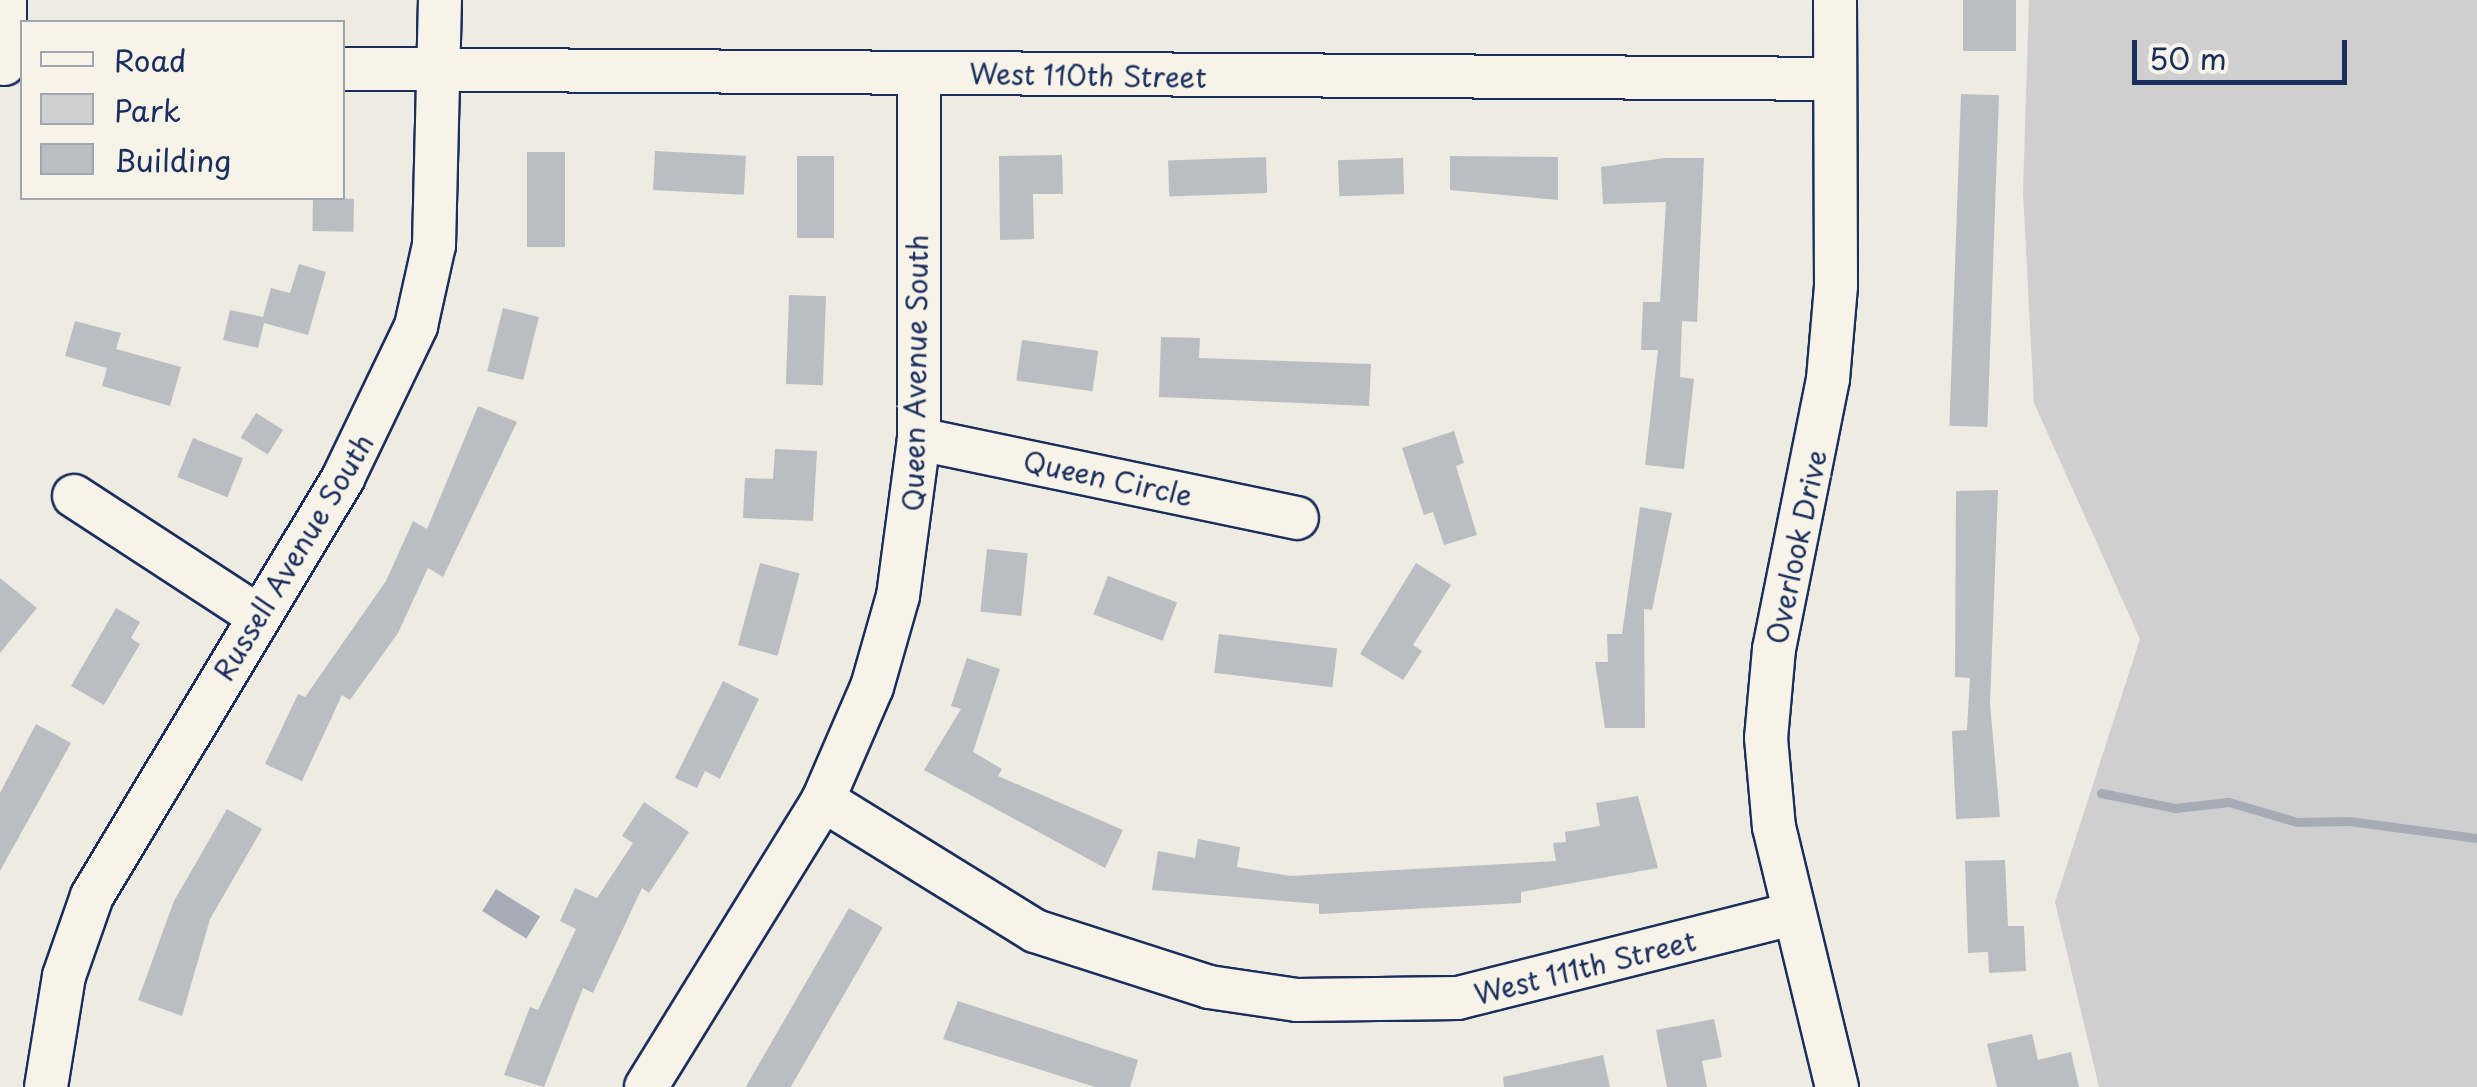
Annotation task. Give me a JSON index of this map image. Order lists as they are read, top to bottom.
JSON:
{
  "streets": {
    "street": [
      "West 110th Street",
      "Queen Avenue South",
      "Queen Circle",
      "Overlook Drive",
      "Russell Avenue South",
      "West 111th Street"
    ]
  },
  "crossings": [
    ["West 110th Street", "Queen Avenue South"],
    ["West 110th Street", "Overlook Drive"],
    ["West 110th Street", "Russell Avenue South"],
    ["Queen Avenue South", "Queen Circle"],
    ["Queen Avenue South", "West 111th Street"],
    ["Overlook Drive", "West 111th Street"]
  ],
  "legend": ["Road", "Park", "Building"],
  "scale_bar": "50 m"
}
